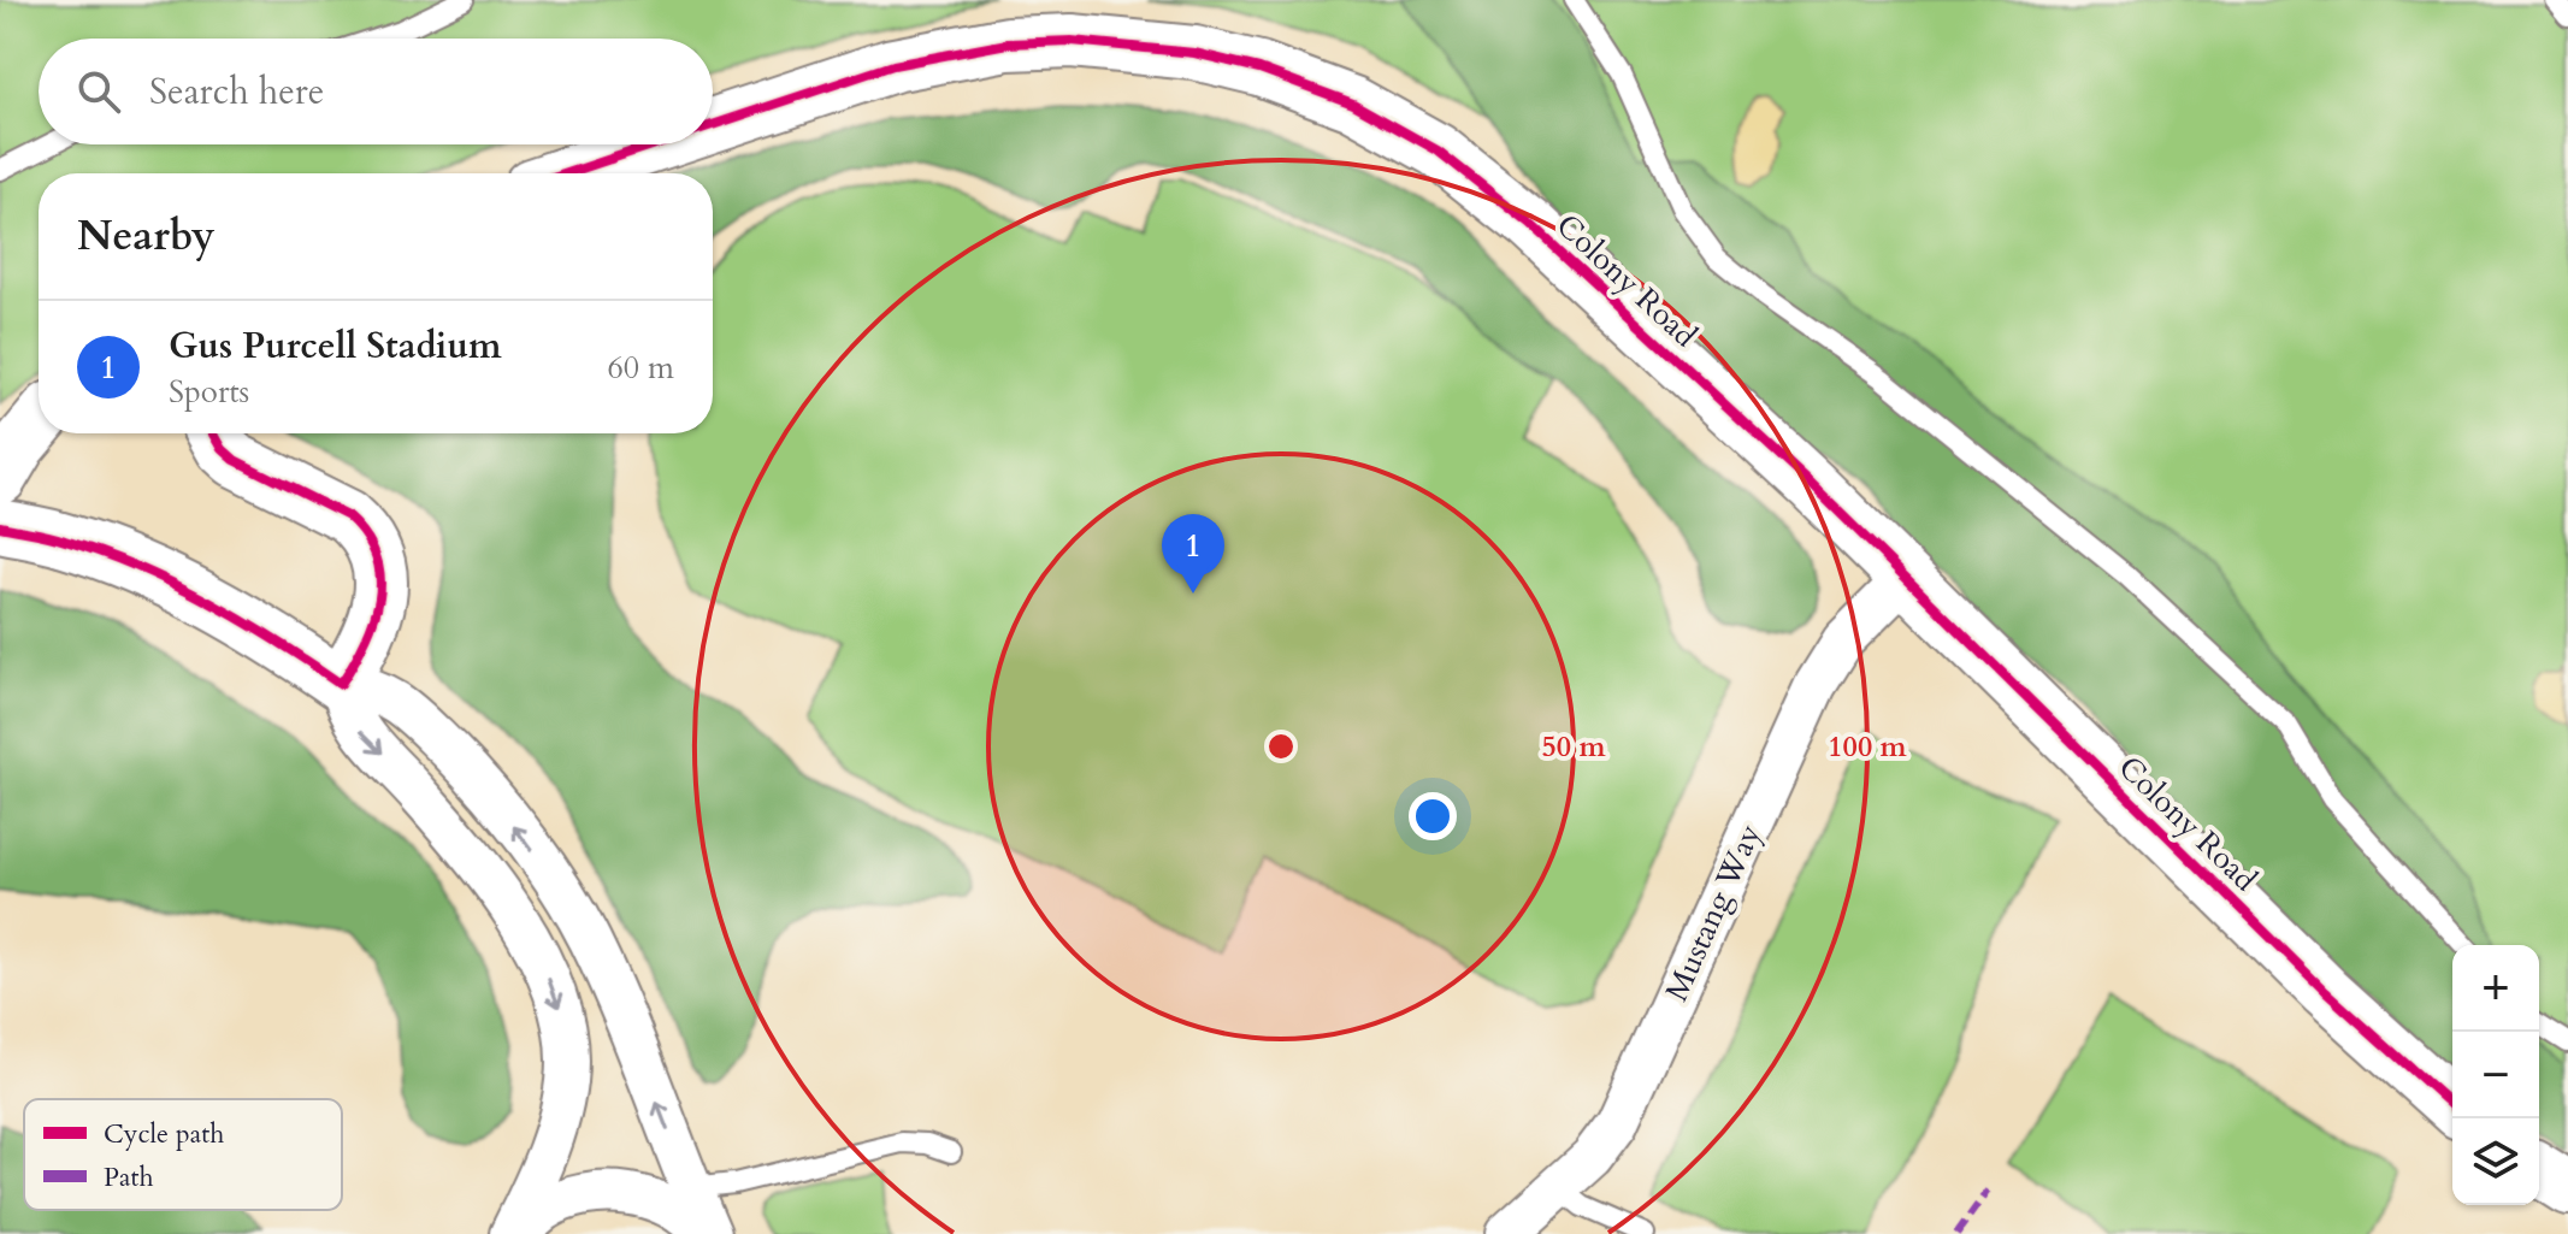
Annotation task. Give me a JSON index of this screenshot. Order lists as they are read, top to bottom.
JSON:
{
  "streets": {
    "street": ["Colony Road", "Mustang Way"]
  },
  "crossings": [
    ["Colony Road", "Mustang Way"]
  ],
  "legend": ["Cycle path", "Path"],
  "page": {
    "search": "Search here",
    "heading": "Nearby",
    "list": [
      {
        "mark": "1",
        "name": "Gus Purcell Stadium",
        "note": "Sports",
        "value": "60 m"
      }
    ],
    "pins": "1",
    "map_buttons": ["+", "−"]
  },
  "rings": ["50 m", "100 m"]
}
